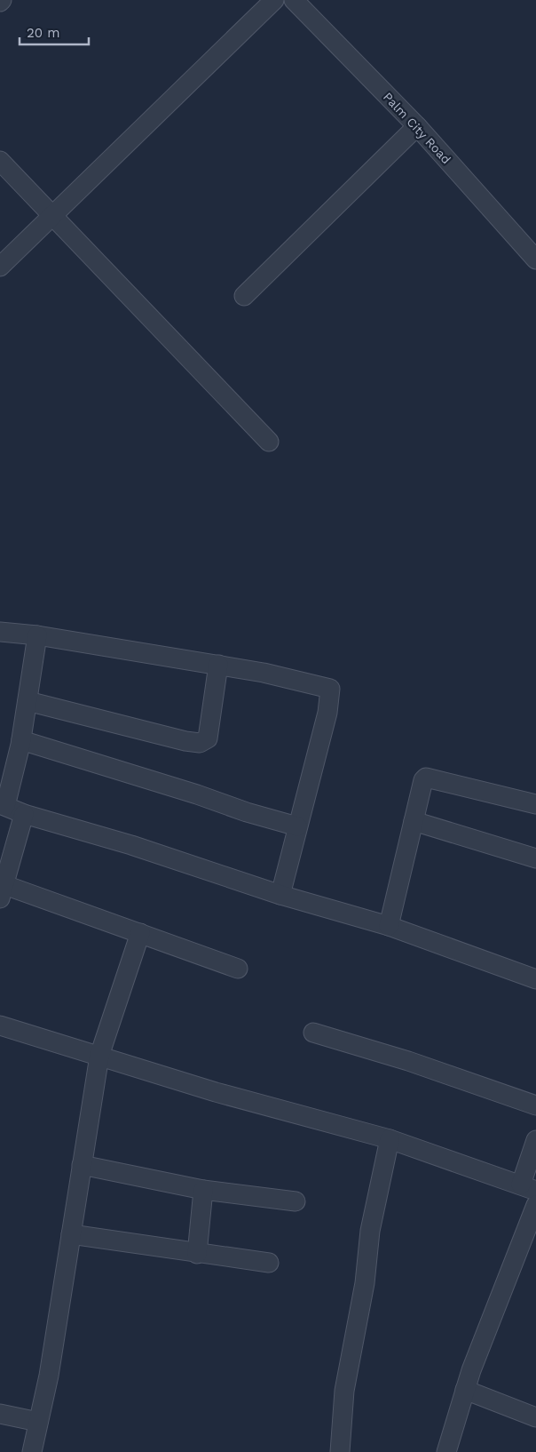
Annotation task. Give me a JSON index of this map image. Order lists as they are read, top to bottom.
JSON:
{
  "streets": {
    "street": ["Palm City Road"]
  },
  "scale_bar": "20 m"
}
